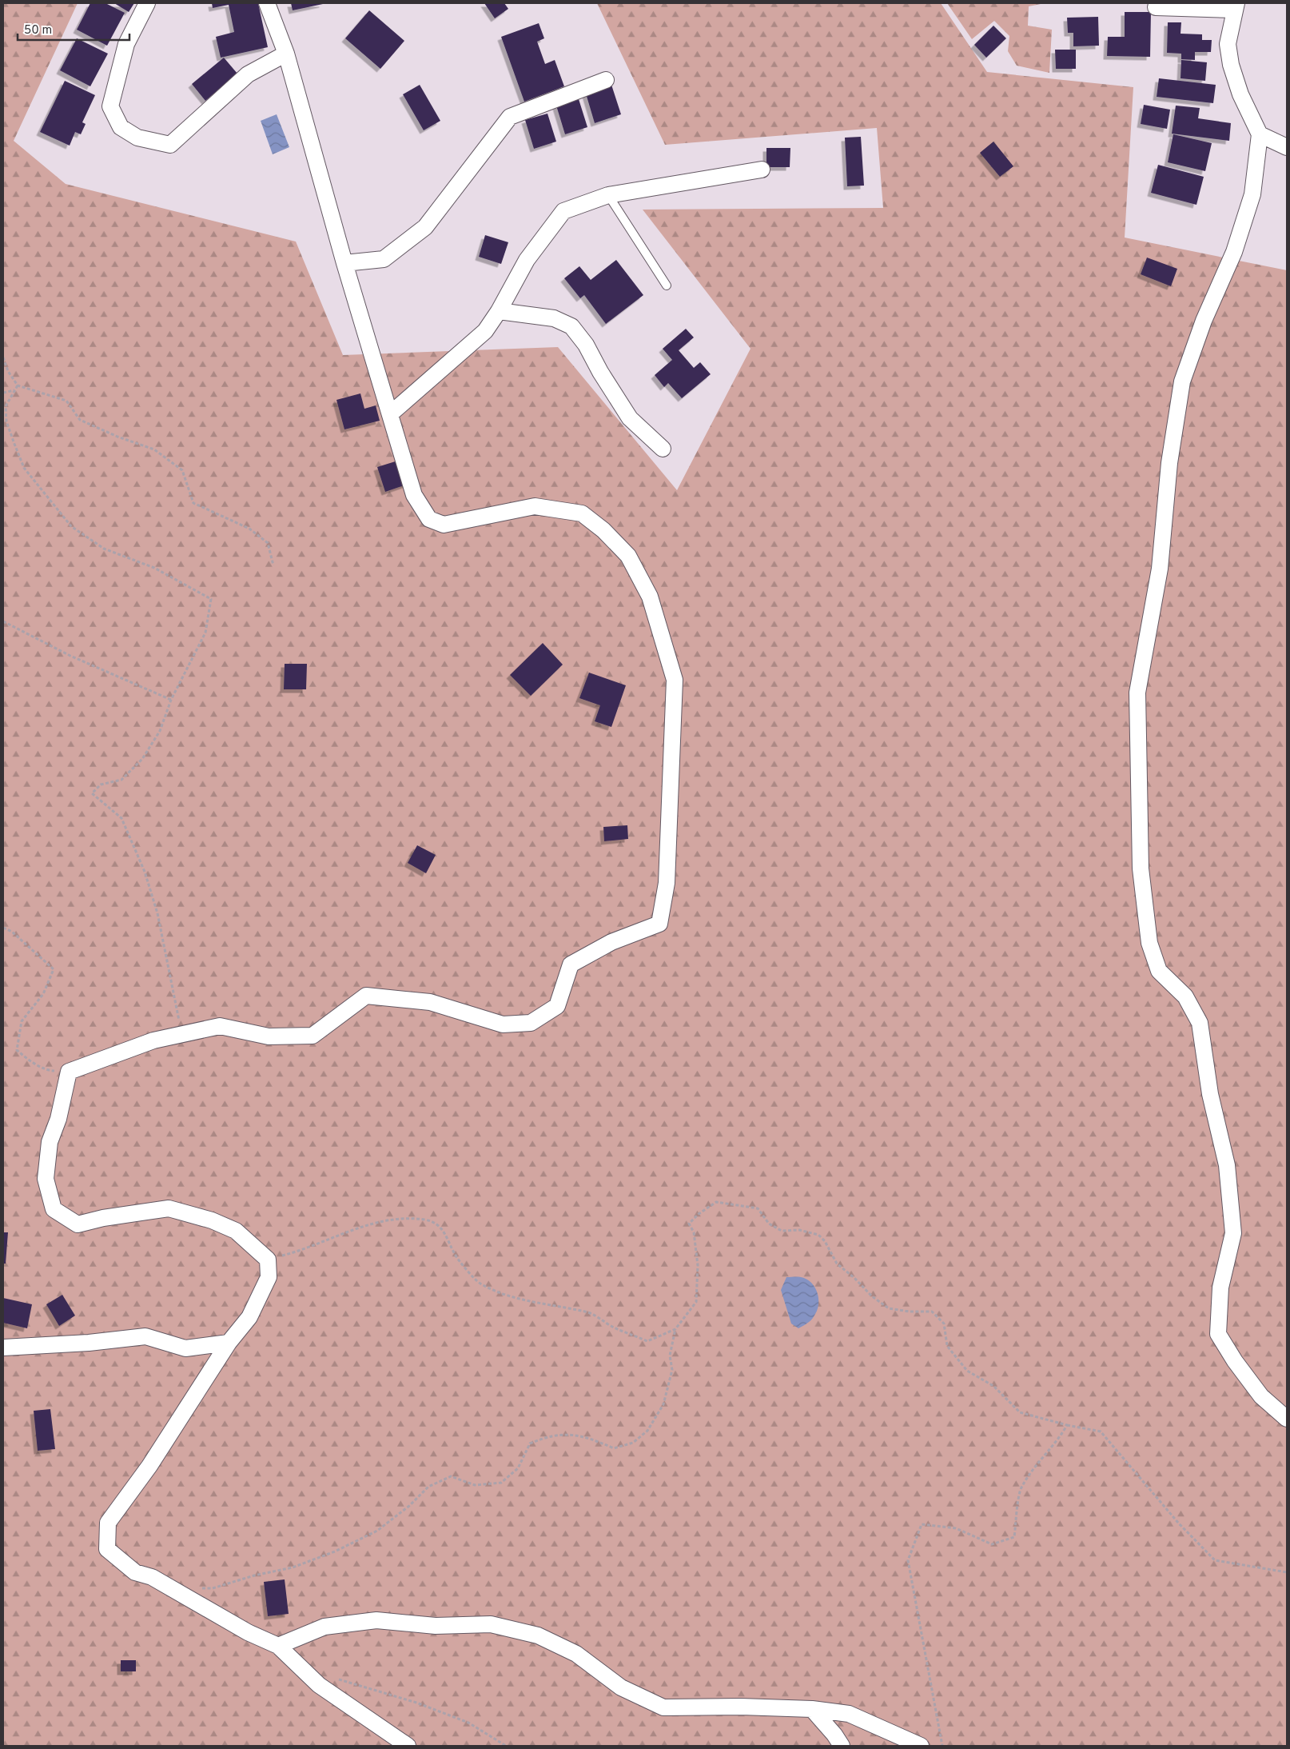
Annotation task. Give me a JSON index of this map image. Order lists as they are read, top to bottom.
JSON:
{
  "scale_bar": "50 m"
}
